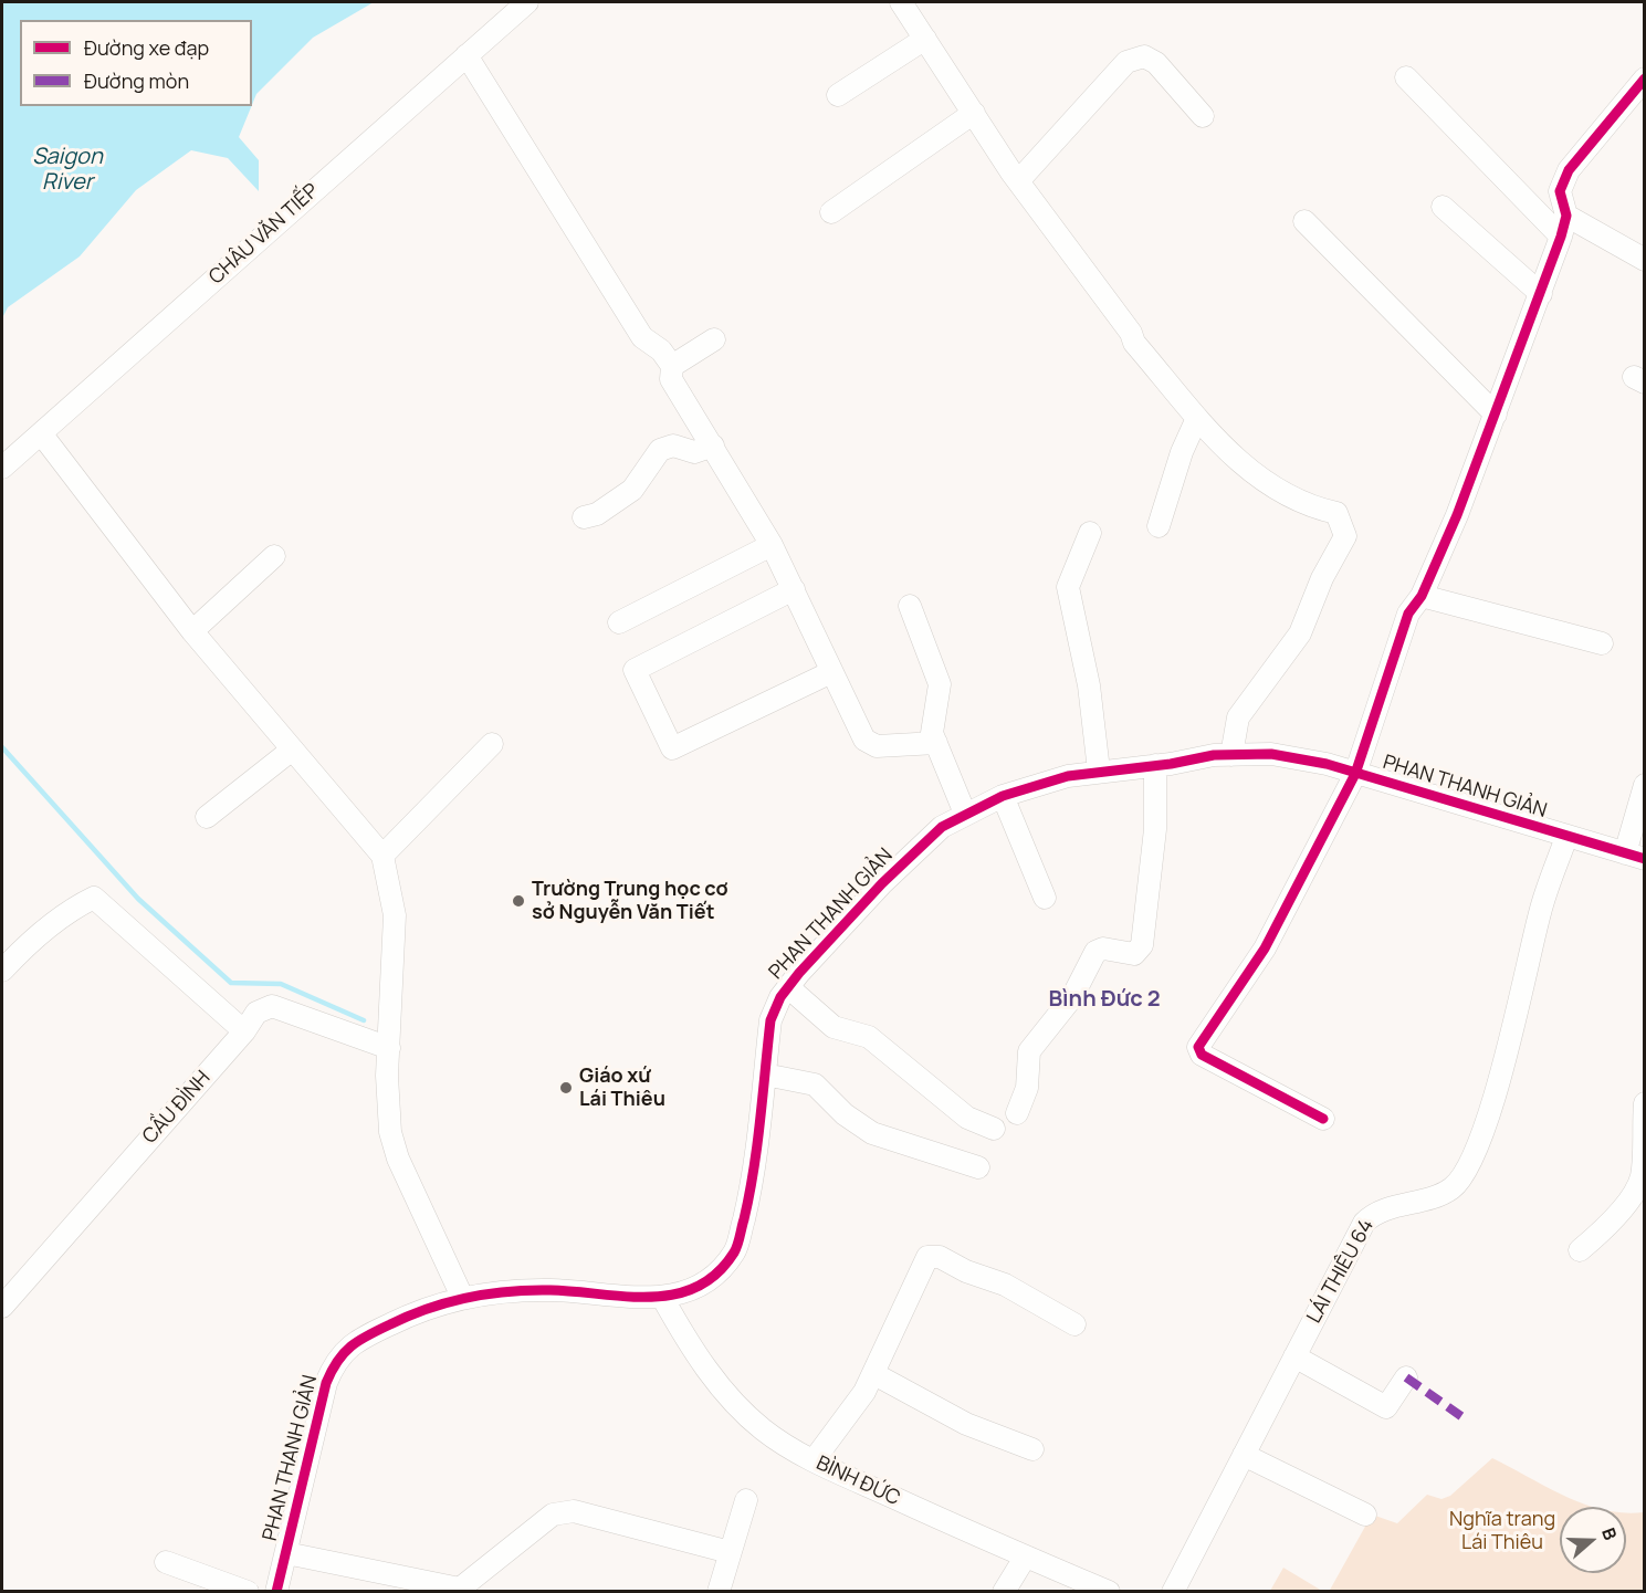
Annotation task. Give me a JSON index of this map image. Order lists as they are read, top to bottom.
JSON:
{
  "streets": {
    "street": [
      "CHÂU VĂN TIẾP",
      "PHAN THANH GIẢN",
      "CẦU ĐÌNH",
      "LÁI THIÊU 64",
      "BÌNH ĐỨC"
    ]
  },
  "crossings": [
    ["PHAN THANH GIẢN", "LÁI THIÊU 64"],
    ["PHAN THANH GIẢN", "BÌNH ĐỨC"]
  ],
  "districts": ["Bình Đức 2"],
  "water": ["Saigon River"],
  "parks": ["Nghĩa trang Lái Thiêu"],
  "places": ["Trường Trung học cơ sở Nguyễn Văn Tiết", "Giáo xứ Lái Thiêu"],
  "legend": ["Đường xe đạp", "Đường mòn"],
  "north": "right"
}
